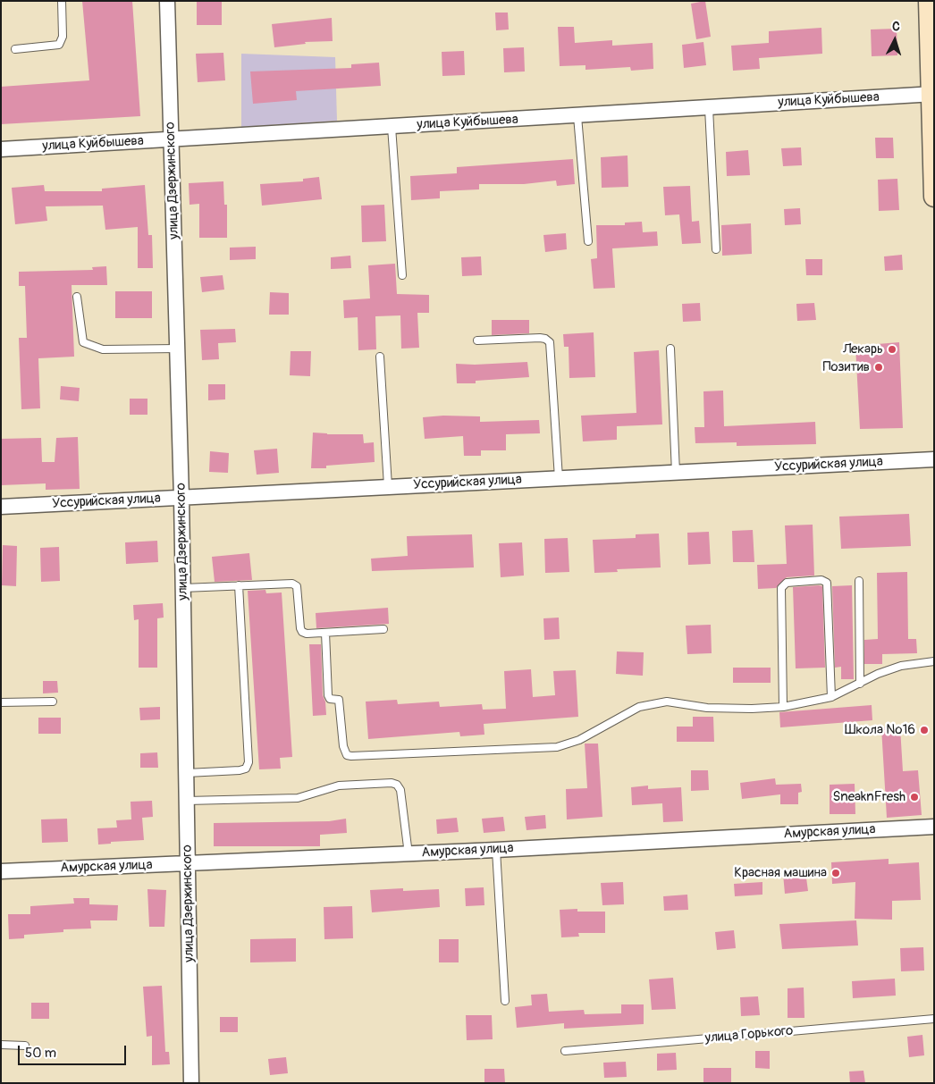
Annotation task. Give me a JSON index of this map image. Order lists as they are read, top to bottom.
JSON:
{
  "streets": {
    "street": [
      "улица Куйбышева",
      "улица Дзержинского",
      "Уссурийская улица",
      "Амурская улица"
    ],
    "lane": ["улица Горького"]
  },
  "crossings": [
    ["улица Куйбышева", "улица Дзержинского"],
    ["улица Дзержинского", "Уссурийская улица"],
    ["улица Дзержинского", "Амурская улица"]
  ],
  "places": [
    "Лекарь",
    "Позитив",
    "Школа №16",
    "SneaknFresh",
    "Красная машина"
  ],
  "scale_bar": "50 m",
  "north": "top"
}
